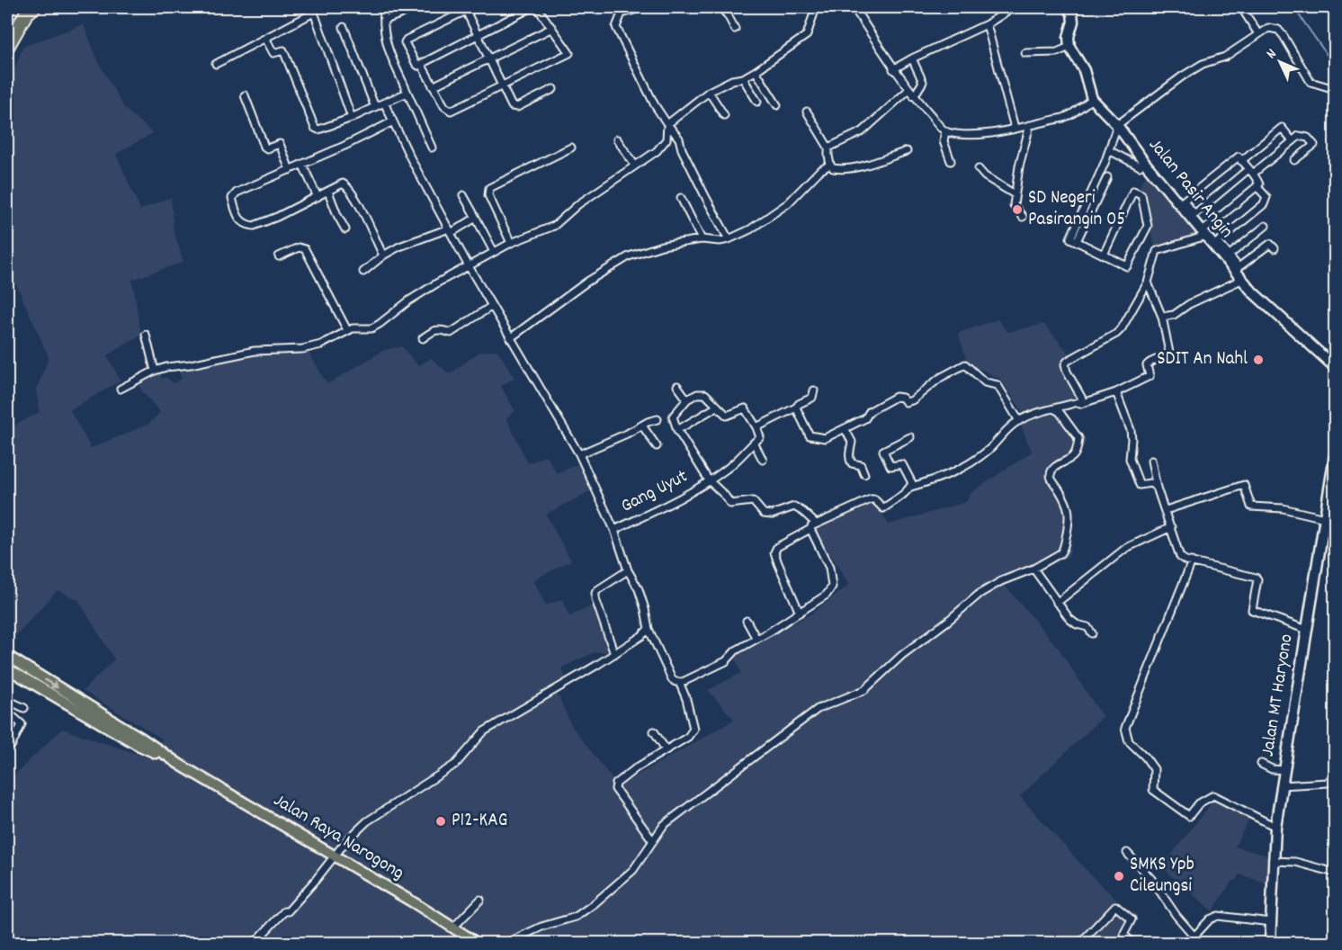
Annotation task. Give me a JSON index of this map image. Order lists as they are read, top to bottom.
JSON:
{
  "streets": {
    "main road": ["Jalan Pasir Angin", "Jalan MT Haryono", "Jalan Raya Narogong"],
    "street": ["Gang Uyut"]
  },
  "places": [
    "SD Negeri Pasirangin 05",
    "SDIT An Nahl",
    "P12-KAG",
    "SMKS Ypb Cileungsi"
  ],
  "north": "top left"
}
